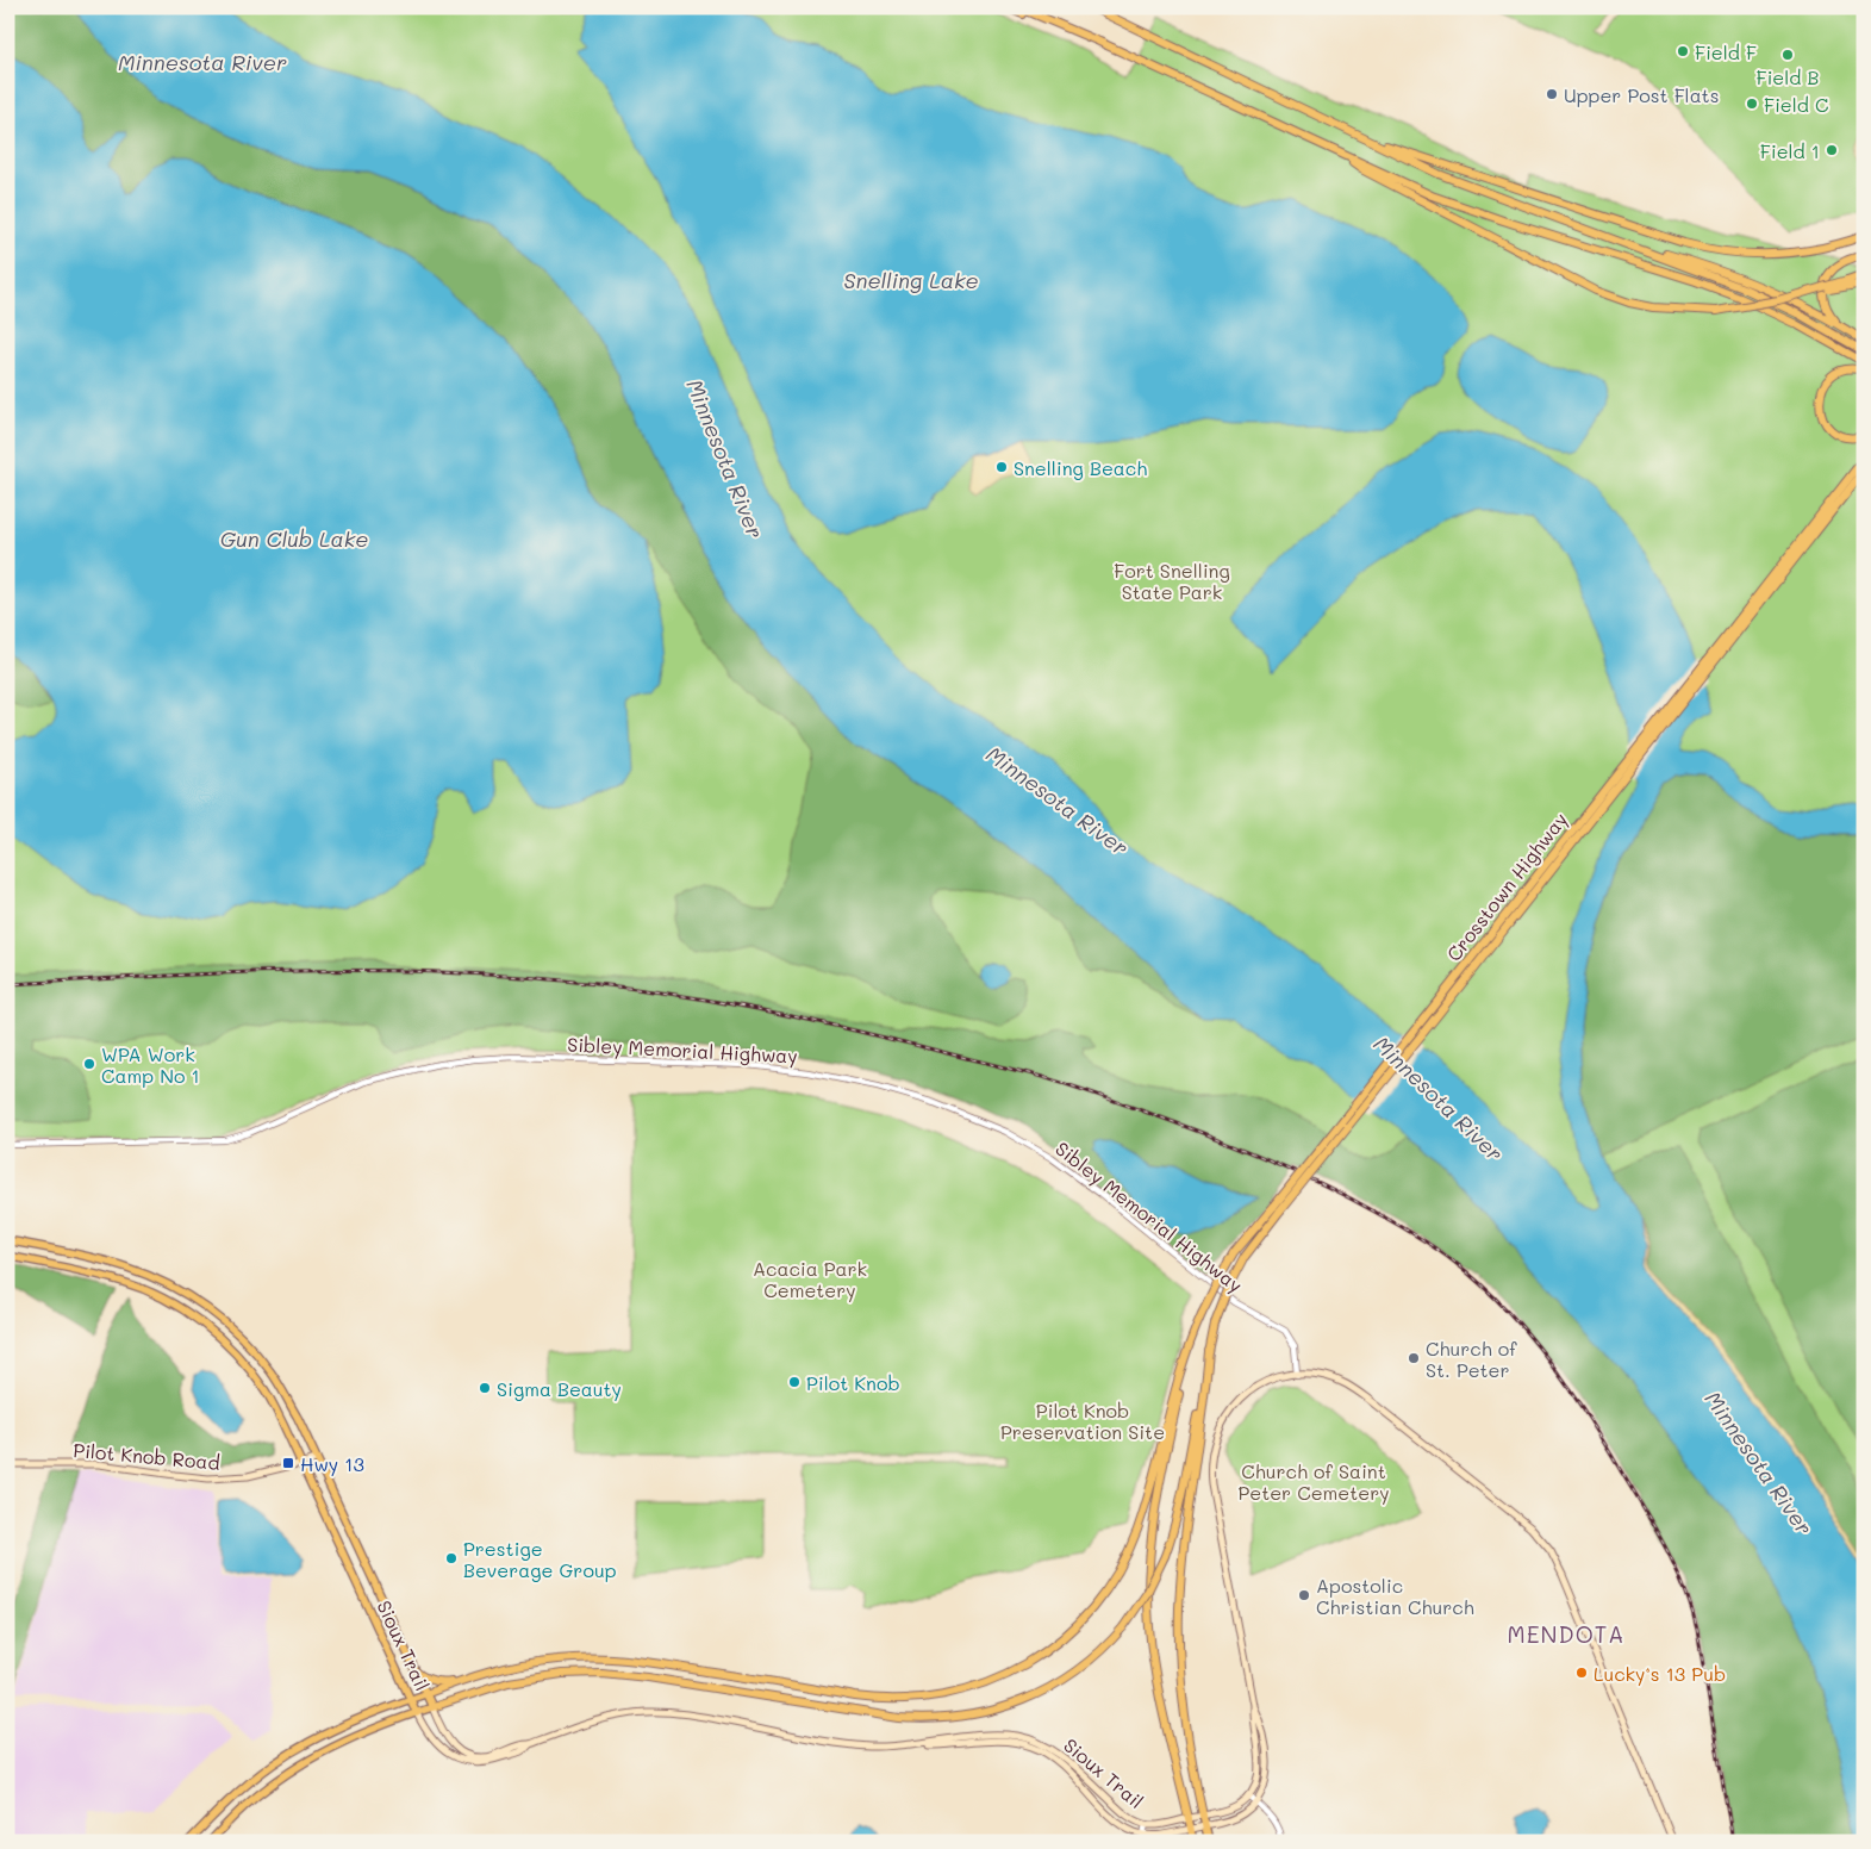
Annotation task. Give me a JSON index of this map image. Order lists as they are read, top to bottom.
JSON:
{
  "streets": {
    "highway": ["Crosstown Highway", "Sioux Trail"],
    "main road": ["Pilot Knob Road"],
    "street": ["Sibley Memorial Highway"]
  },
  "crossings": [
    ["Pilot Knob Road", "Sioux Trail"]
  ],
  "districts": ["MENDOTA"],
  "water": ["Minnesota River", "Snelling Lake", "Gun Club Lake"],
  "parks": [
    "Fort Snelling State Park",
    "Acacia Park Cemetery",
    "Pilot Knob Preservation Site",
    "Church of Saint Peter Cemetery"
  ],
  "places": {
    "other": [
      "Field F",
      "Field B",
      "Upper Post Flats",
      "Field C",
      "Field 1",
      "Snelling Beach",
      "WPA Work Camp No 1",
      "Church of St. Peter",
      "Pilot Knob",
      "Sigma Beauty",
      "Prestige Beverage Group",
      "Apostolic Christian Church",
      "Lucky‘s 13 Pub"
    ],
    "transit": ["Hwy 13"]
  }
}
